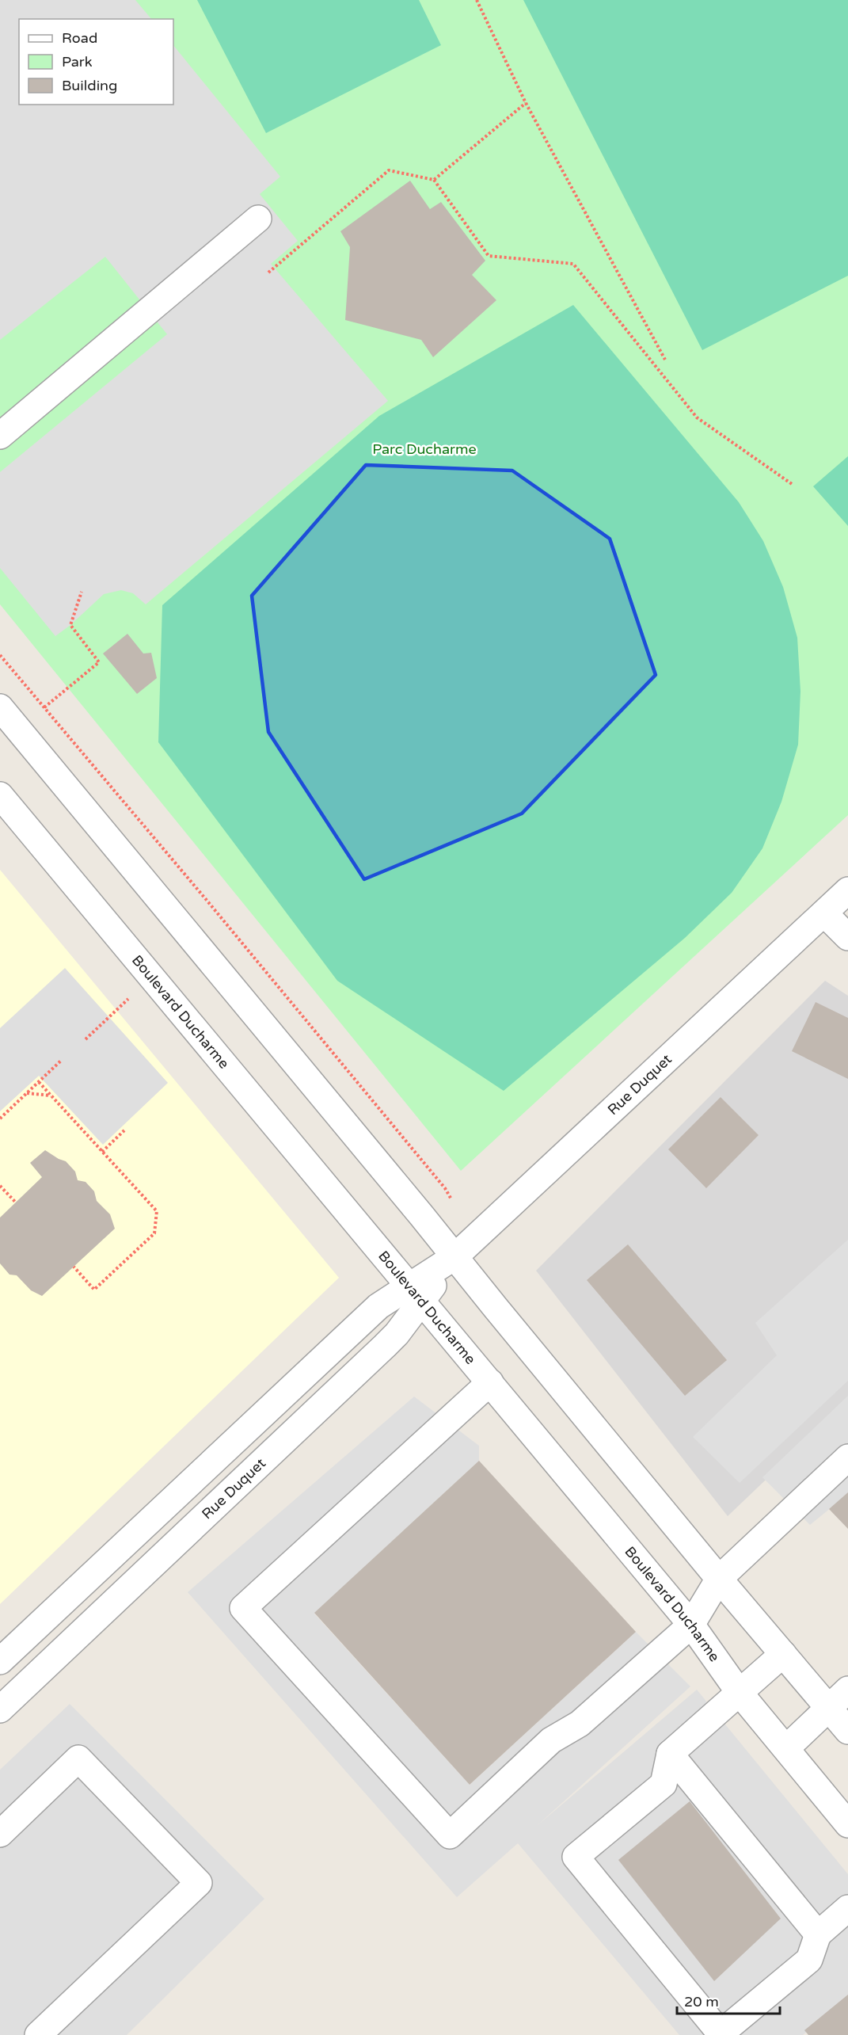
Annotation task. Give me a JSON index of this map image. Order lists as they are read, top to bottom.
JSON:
{
  "streets": {
    "street": ["Boulevard Ducharme", "Rue Duquet"]
  },
  "crossings": [
    ["Boulevard Ducharme", "Rue Duquet"]
  ],
  "parks": ["Parc Ducharme"],
  "legend": ["Road", "Park", "Building"],
  "scale_bar": "20 m"
}
